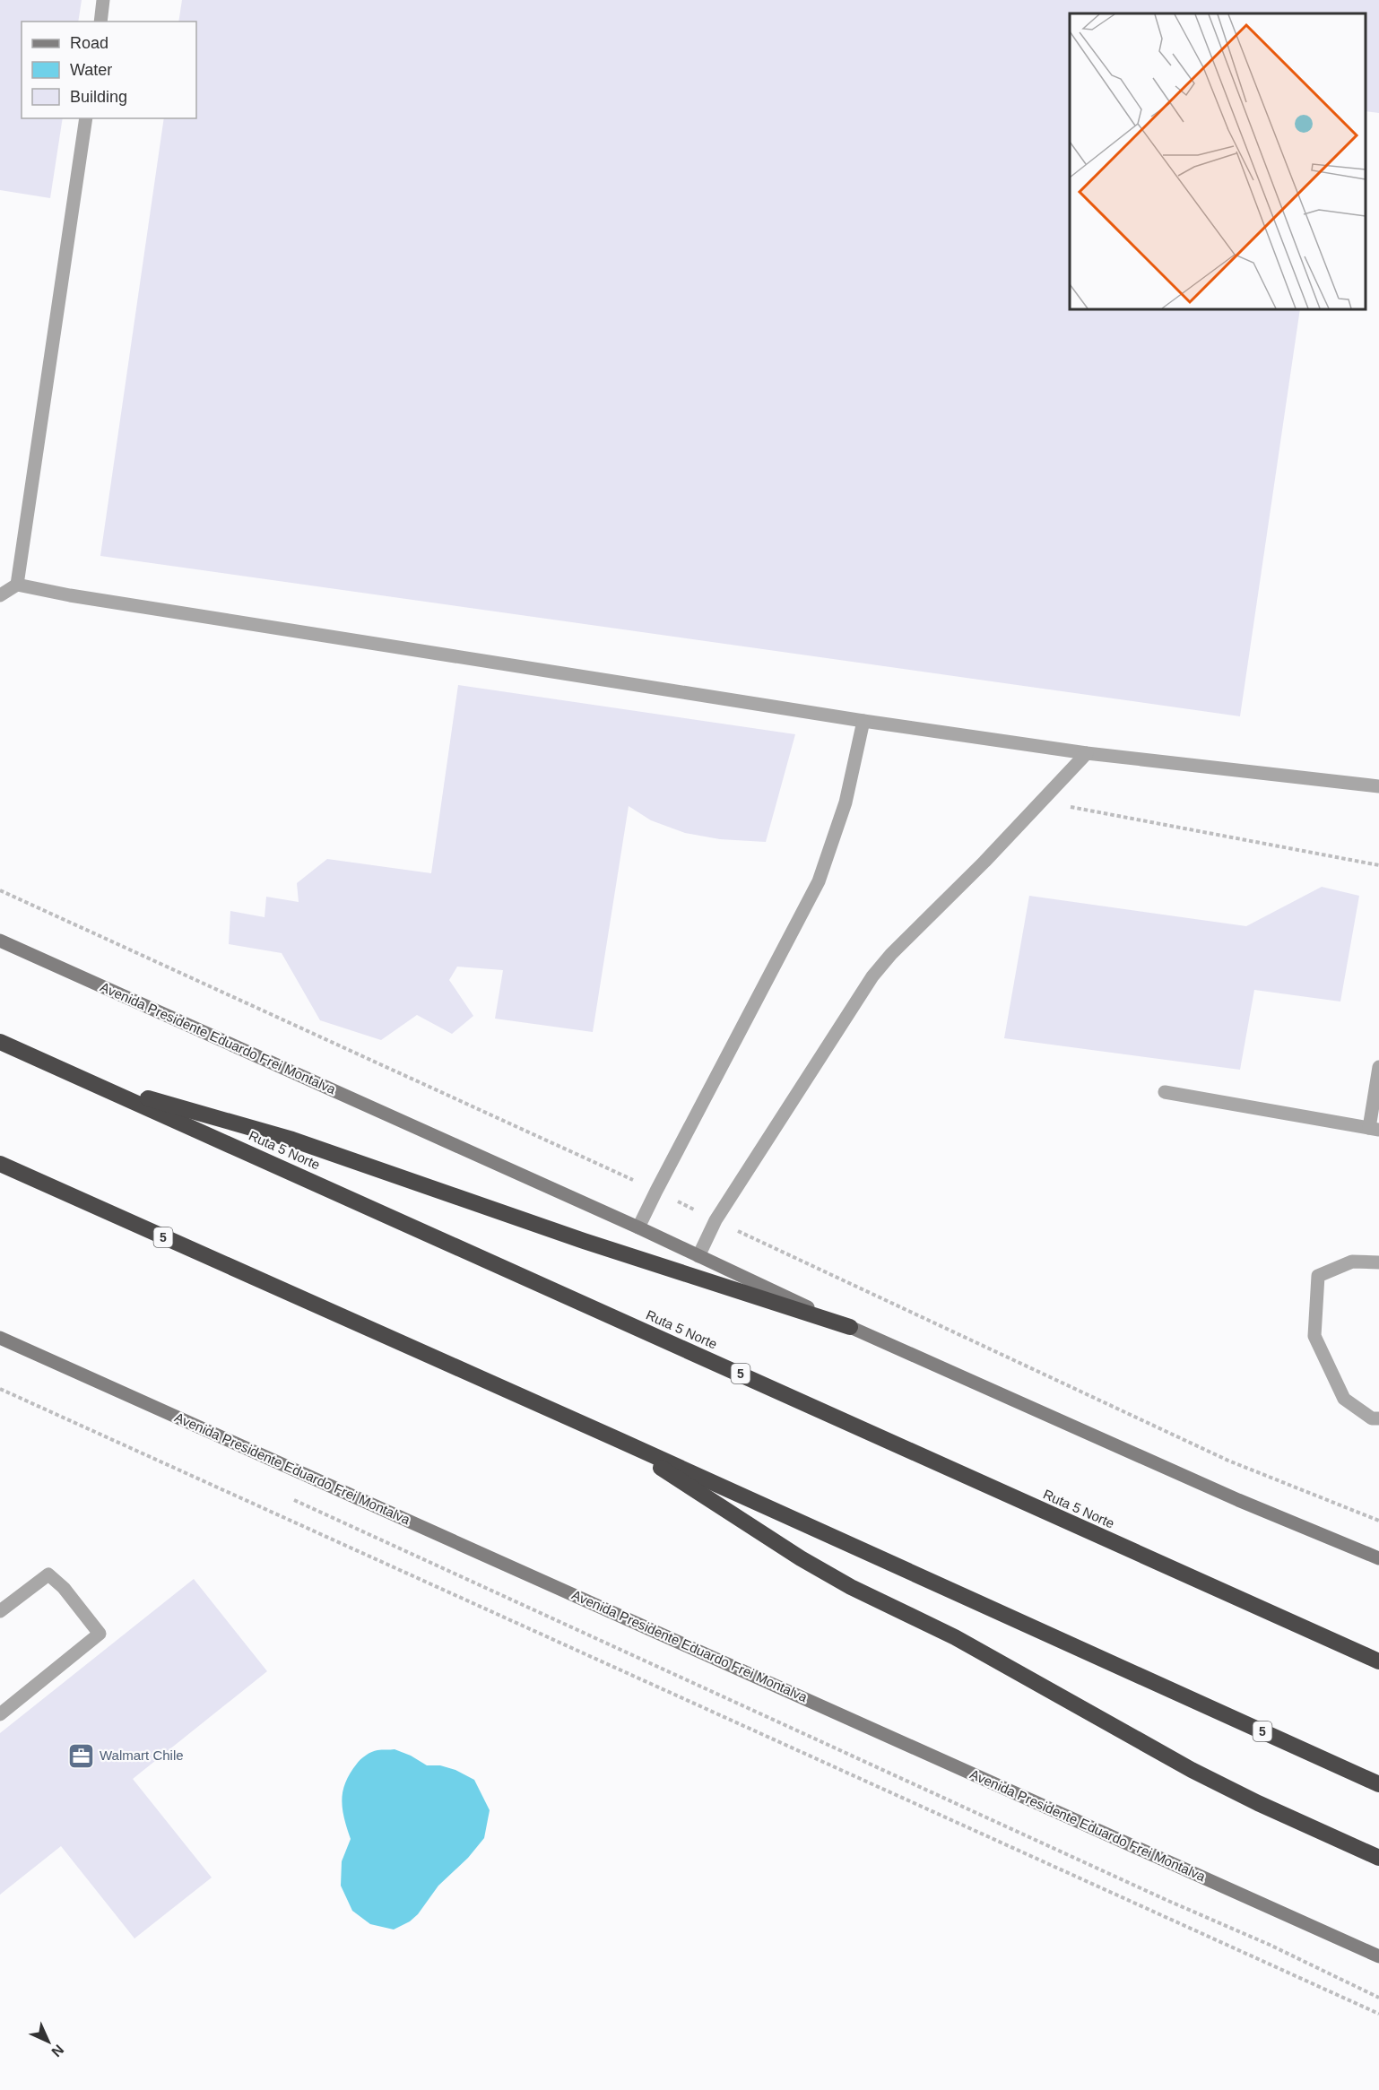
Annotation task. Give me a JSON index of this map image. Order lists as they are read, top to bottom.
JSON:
{
  "streets": {
    "highway": ["Ruta 5 Norte", "5"],
    "main road": ["Avenida Presidente Eduardo Frei Montalva"]
  },
  "places": {
    "office": ["Walmart Chile"]
  },
  "legend": ["Road", "Water", "Building"],
  "north": "bottom right"
}
